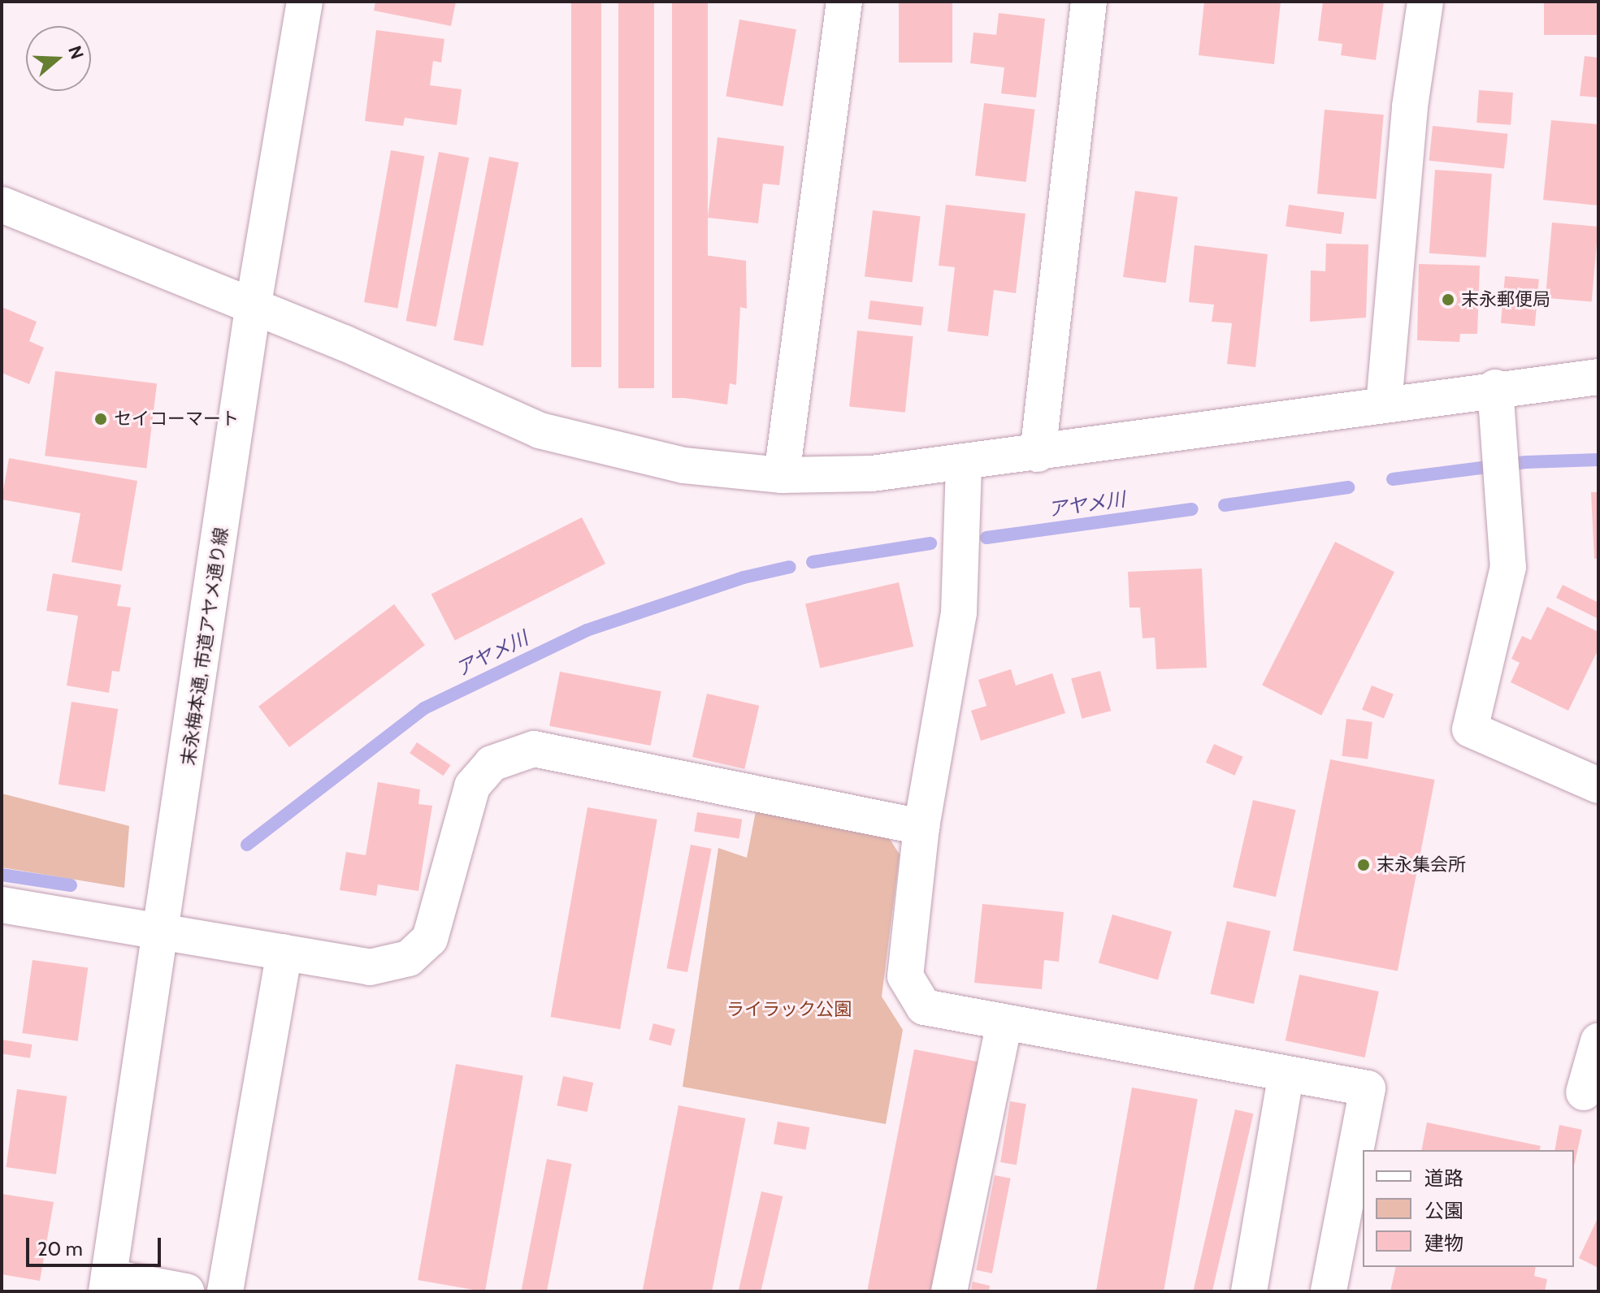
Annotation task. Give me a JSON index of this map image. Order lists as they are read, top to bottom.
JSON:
{
  "streets": {
    "street": ["末永梅本通, 市道アヤメ通り線"]
  },
  "water": ["アヤメ川"],
  "parks": ["ライラック公園"],
  "places": ["末永郵便局", "セイコーマート", "末永集会所"],
  "legend": ["道路", "公園", "建物"],
  "scale_bar": "20 m",
  "north": "right"
}
